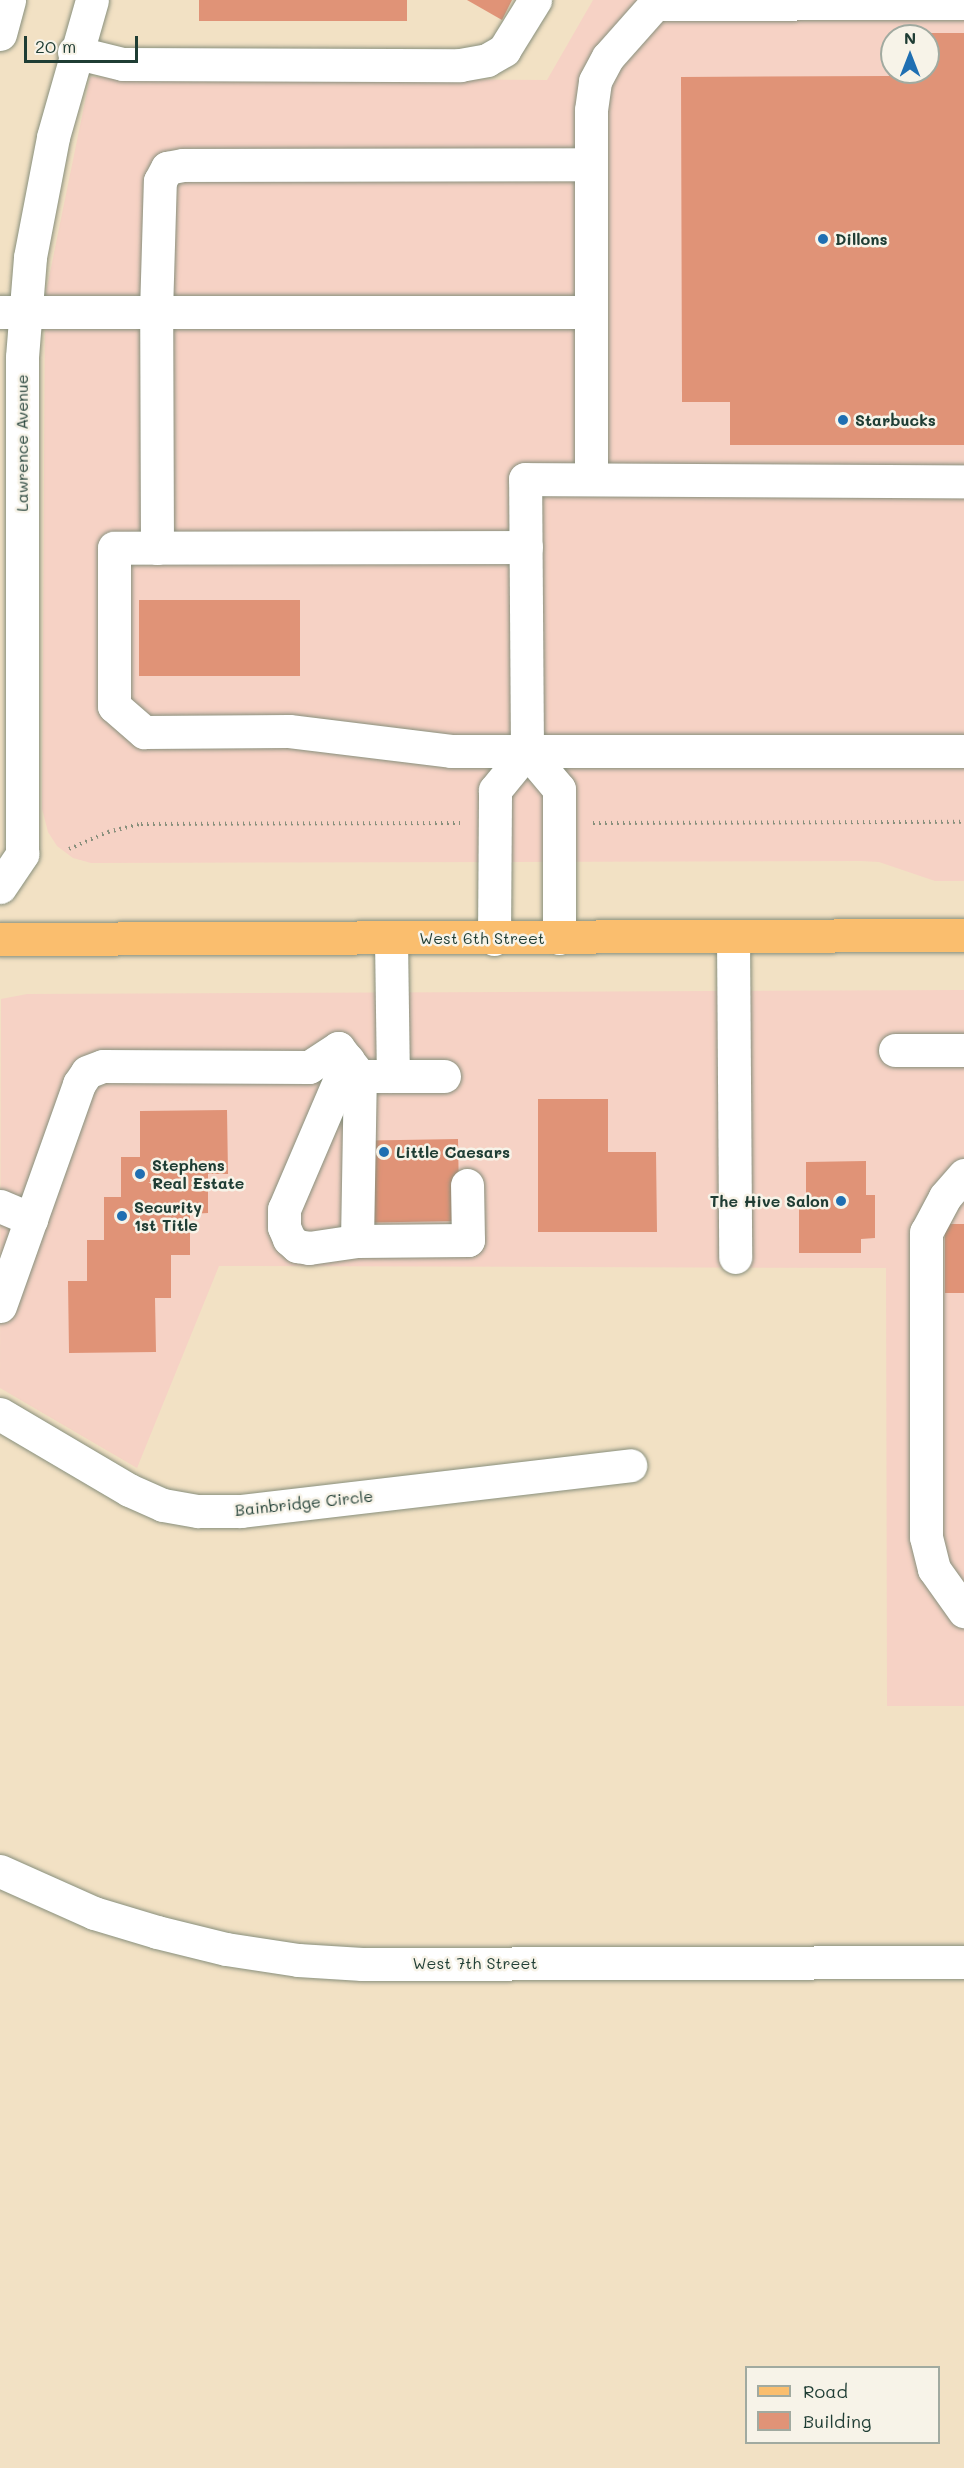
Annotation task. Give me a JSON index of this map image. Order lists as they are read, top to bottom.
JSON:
{
  "streets": {
    "main road": ["West 6th Street"],
    "street": ["Lawrence Avenue", "Bainbridge Circle", "West 7th Street"]
  },
  "places": [
    "Dillons",
    "Starbucks",
    "Little Caesars",
    "Stephens Real Estate",
    "The Hive Salon",
    "Security 1st Title"
  ],
  "legend": ["Road", "Building"],
  "scale_bar": "20 m",
  "north": "top"
}
